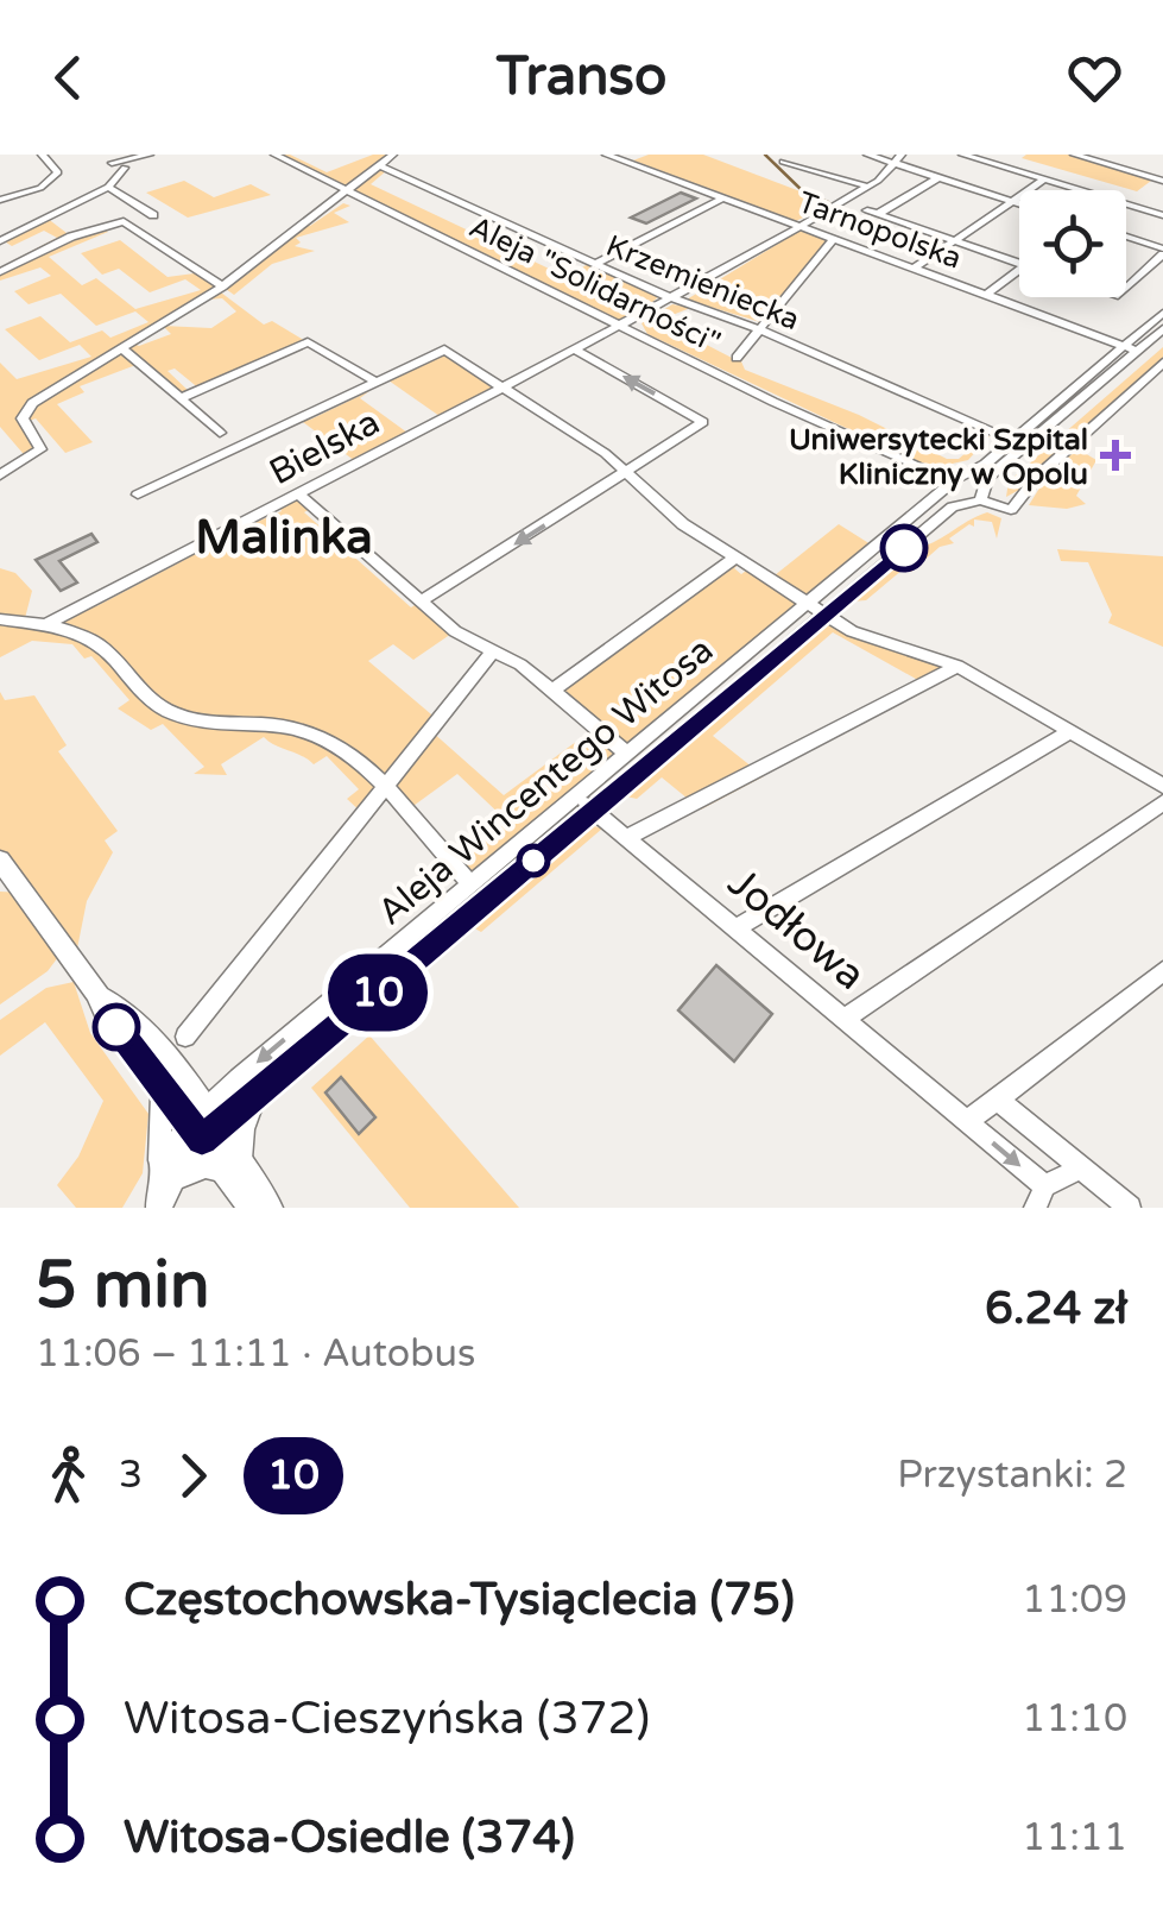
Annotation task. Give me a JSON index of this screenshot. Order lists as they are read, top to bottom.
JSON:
{
  "streets": {
    "street": [
      "Tarnopolska",
      "Krzemieniecka",
      "Aleja \"Solidarności\"",
      "Bielska",
      "Aleja Wincentego Witosa",
      "Jodłowa"
    ]
  },
  "crossings": [
    ["Tarnopolska", "Bielska"],
    ["Tarnopolska", "Aleja Wincentego Witosa"],
    ["Krzemieniecka", "Bielska"],
    ["Krzemieniecka", "Aleja Wincentego Witosa"],
    ["Aleja \"Solidarności\"", "Bielska"],
    ["Aleja \"Solidarności\"", "Aleja Wincentego Witosa"],
    ["Aleja Wincentego Witosa", "Jodłowa"]
  ],
  "districts": ["Malinka"],
  "places": {
    "health": ["Uniwersytecki Szpital Kliniczny w Opolu"]
  },
  "lines": ["bus line 10"],
  "page": {
    "header": "Transo",
    "on_map": "10",
    "heading": ["5 min", "11:06 – 11:11 · Autobus", "6.24 zł"],
    "legs": ["3", "10", "Przystanki: 2"],
    "list": [
      {
        "name": "Częstochowska-Tysiąclecia (75)",
        "value": "11:09"
      },
      {
        "name": "Witosa-Cieszyńska (372)",
        "value": "11:10"
      },
      {
        "name": "Witosa-Osiedle (374)",
        "value": "11:11"
      }
    ]
  }
}
